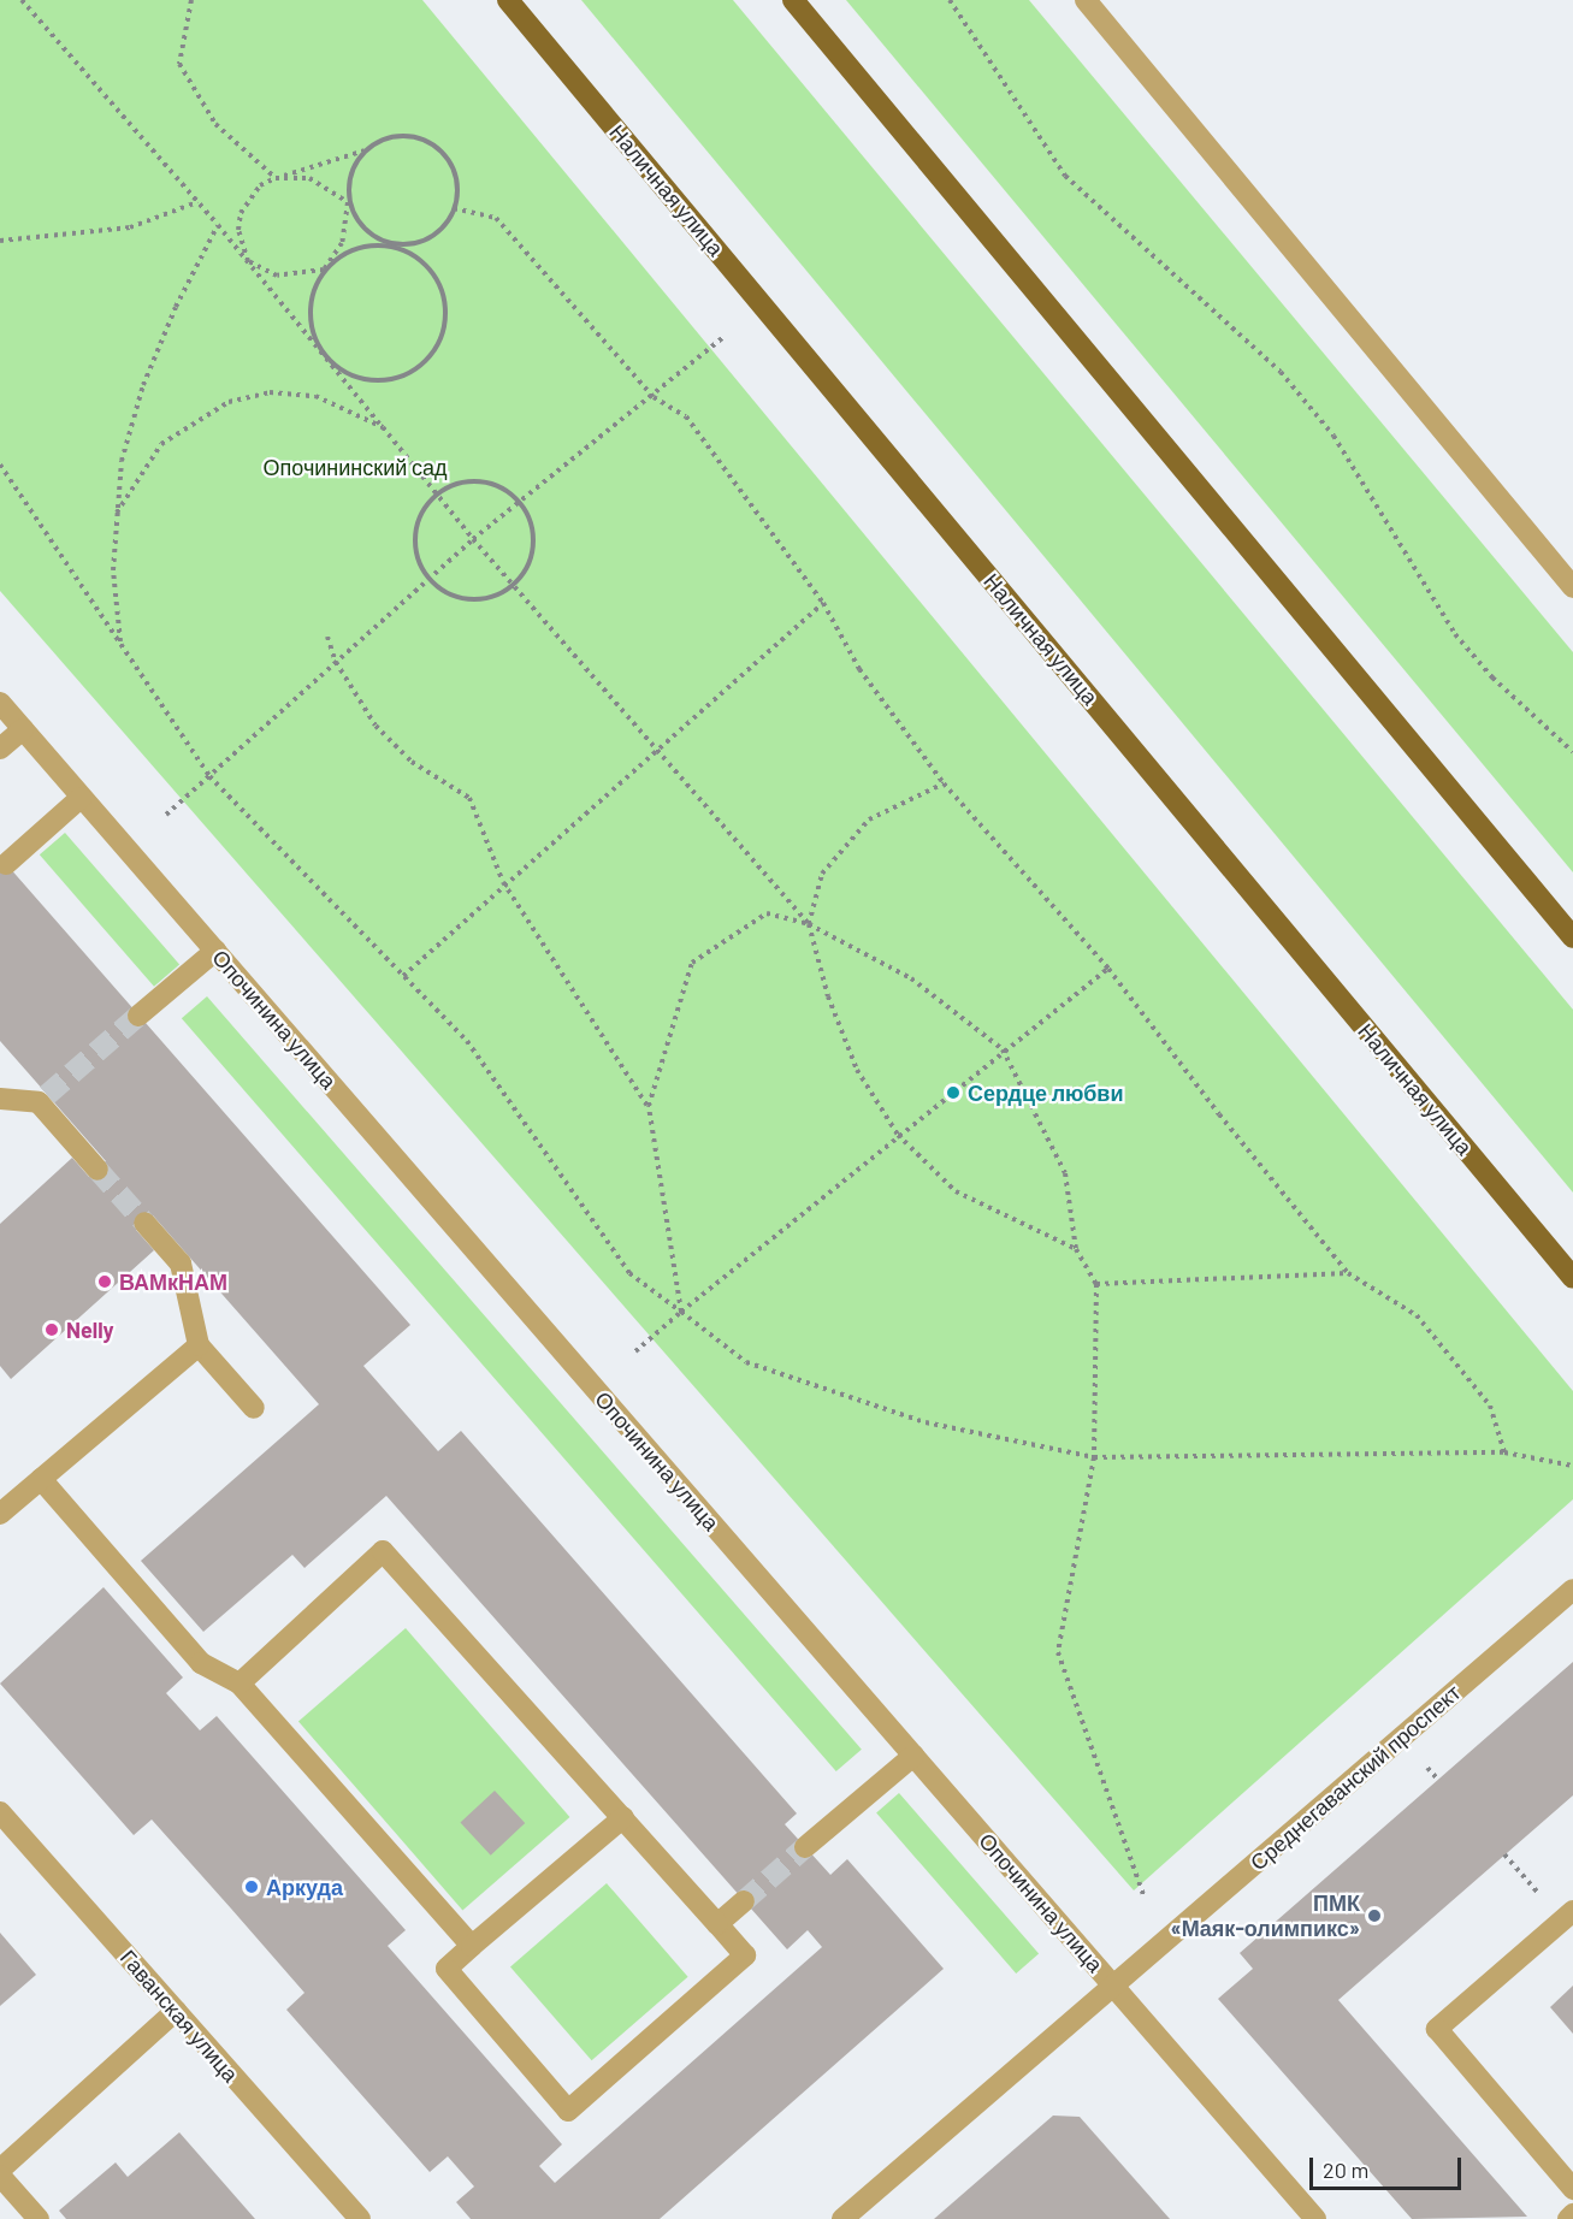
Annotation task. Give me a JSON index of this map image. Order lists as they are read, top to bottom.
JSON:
{
  "streets": {
    "main road": ["Наличная улица"],
    "street": ["Опочинина улица", "Среднегаванский проспект", "Гаванская улица"]
  },
  "crossings": [
    ["Опочинина улица", "Среднегаванский проспект"]
  ],
  "parks": ["Опочининский сад"],
  "places": [
    "Сердце любви",
    "ВАМкНАМ",
    "Nelly",
    "Аркуда",
    "ПМК «Маяк-олимпикс»"
  ],
  "scale_bar": "20 m"
}
